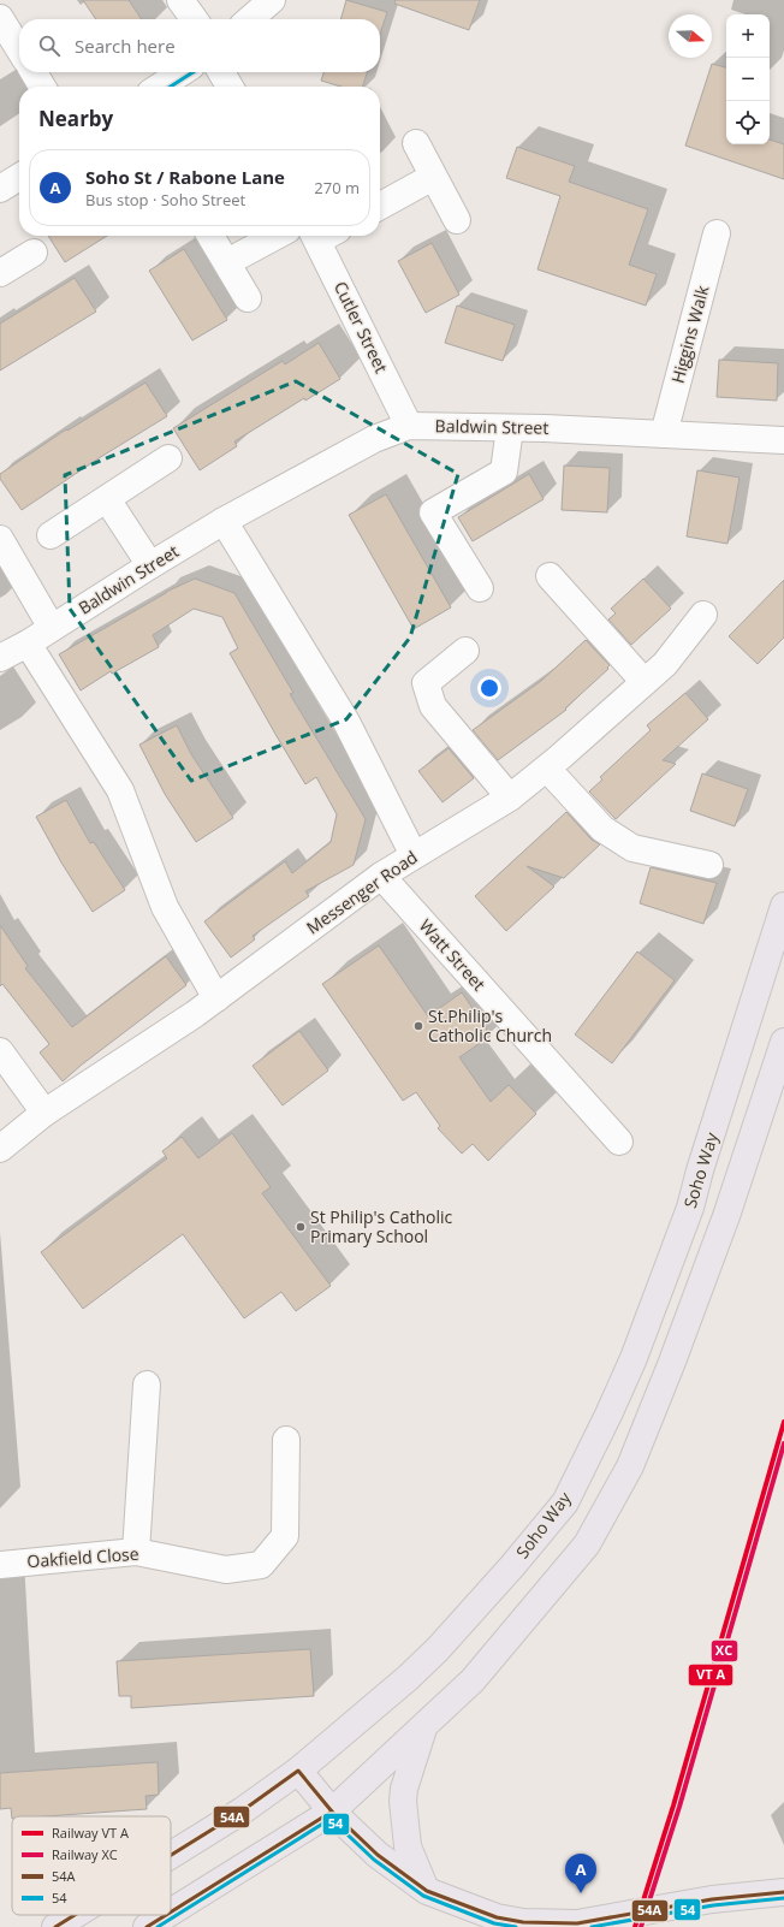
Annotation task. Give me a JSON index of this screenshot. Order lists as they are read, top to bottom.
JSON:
{
  "streets": {
    "main road": ["Soho Way"],
    "street": [
      "Cutler Street",
      "Higgins Walk",
      "Baldwin Street",
      "Messenger Road",
      "Watt Street",
      "Oakfield Close"
    ]
  },
  "crossings": [
    ["Cutler Street", "Baldwin Street"],
    ["Higgins Walk", "Baldwin Street"],
    ["Messenger Road", "Watt Street"]
  ],
  "places": ["St.Philip's Catholic Church", "St Philip's Catholic Primary School"],
  "lines": ["transit line 54", "rail line XC", "transit line 54A"],
  "legend": [
    "Railway VT A",
    "Railway XC",
    "54A",
    "54"
  ],
  "north": "right",
  "page": {
    "map_buttons": ["+", "−"],
    "search": "Search here",
    "heading": "Nearby",
    "list": [
      {
        "mark": "A",
        "name": "Soho St / Rabone Lane",
        "note": "Bus stop · Soho Street",
        "value": "270 m"
      }
    ],
    "pins": "A"
  }
}
